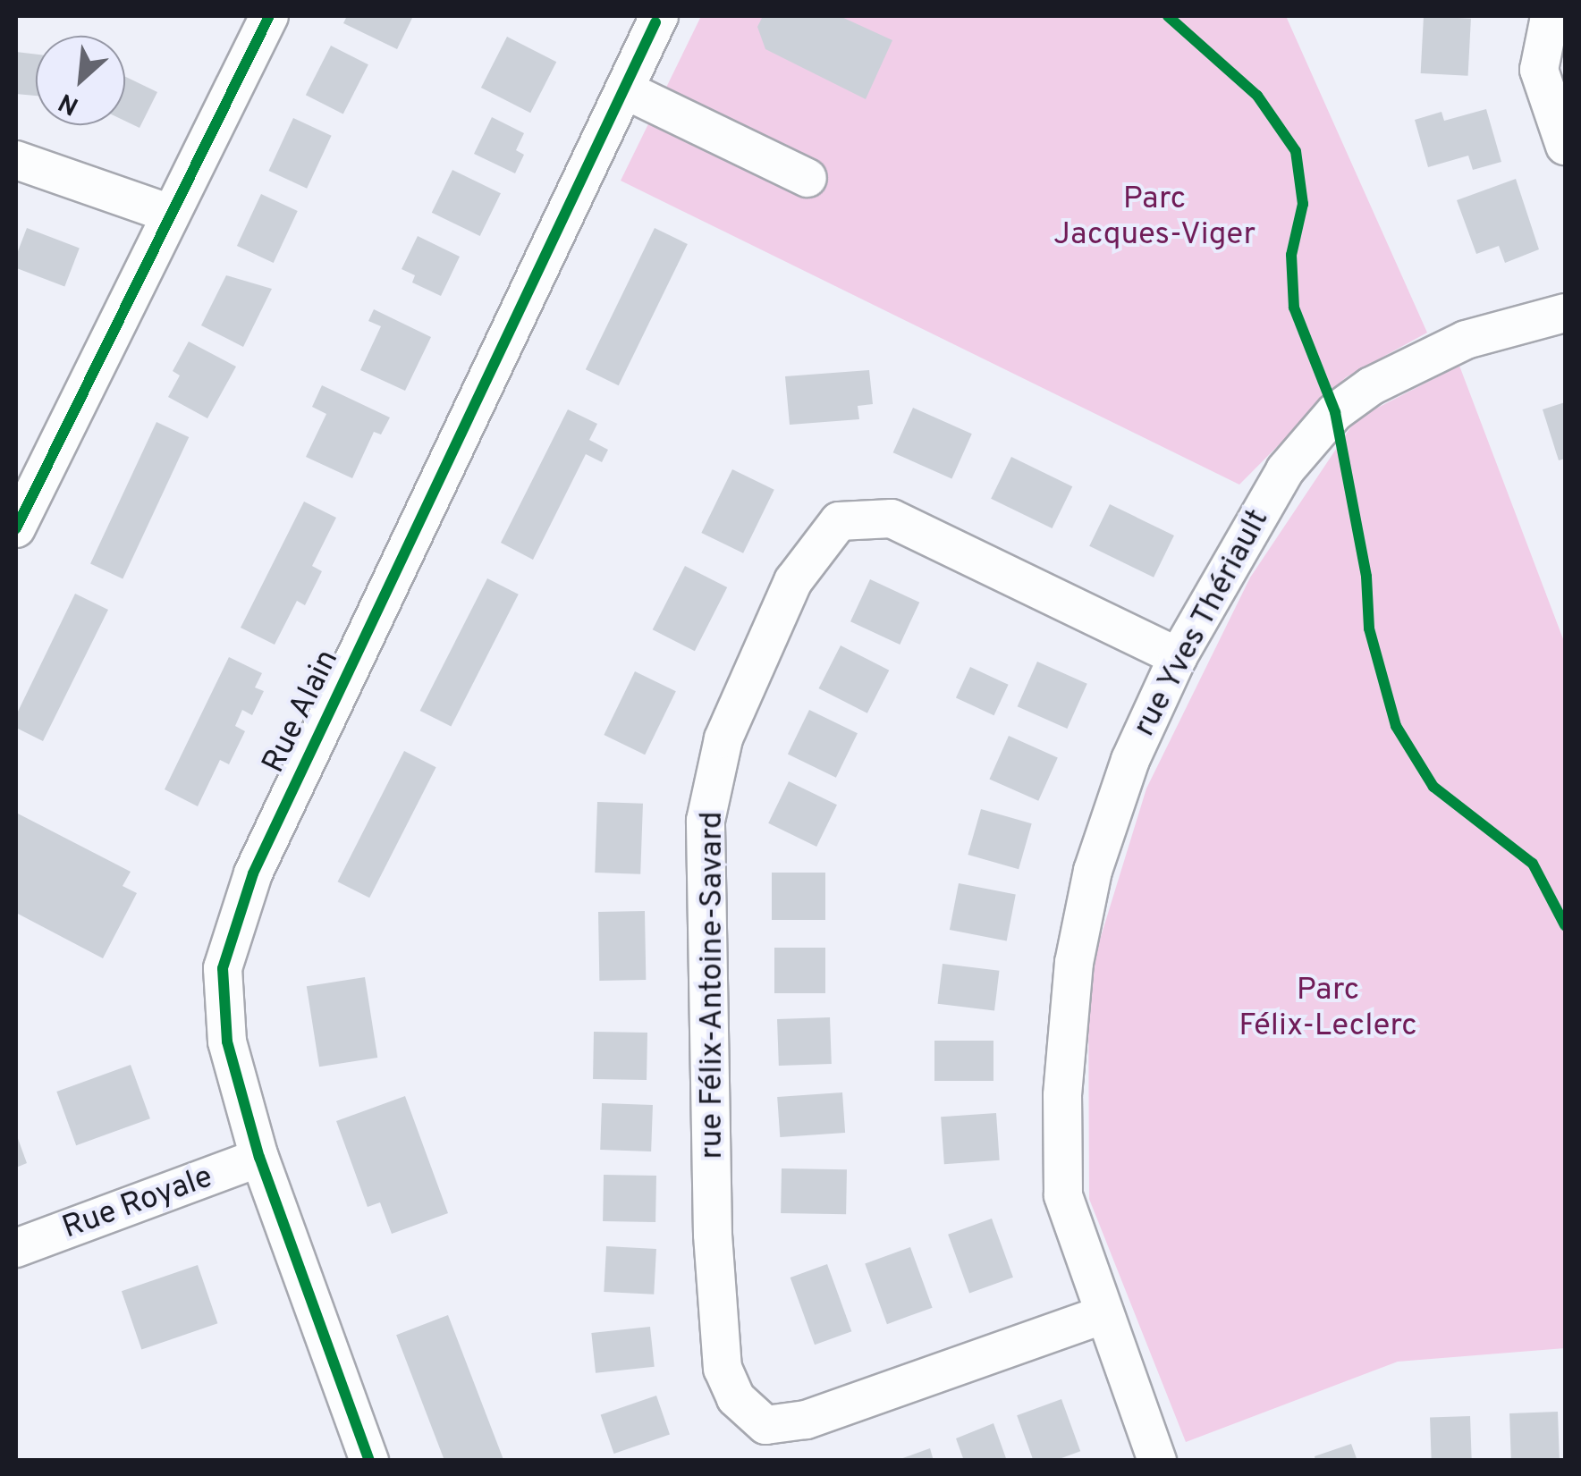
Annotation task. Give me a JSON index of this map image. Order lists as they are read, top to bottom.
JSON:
{
  "streets": {
    "street": [
      "rue Yves Thériault",
      "Rue Alain",
      "rue Félix-Antoine-Savard",
      "Rue Royale"
    ]
  },
  "crossings": [
    ["rue Yves Thériault", "rue Félix-Antoine-Savard"],
    ["Rue Alain", "Rue Royale"]
  ],
  "parks": ["Parc Jacques-Viger", "Parc Félix-Leclerc"],
  "north": "bottom left"
}
